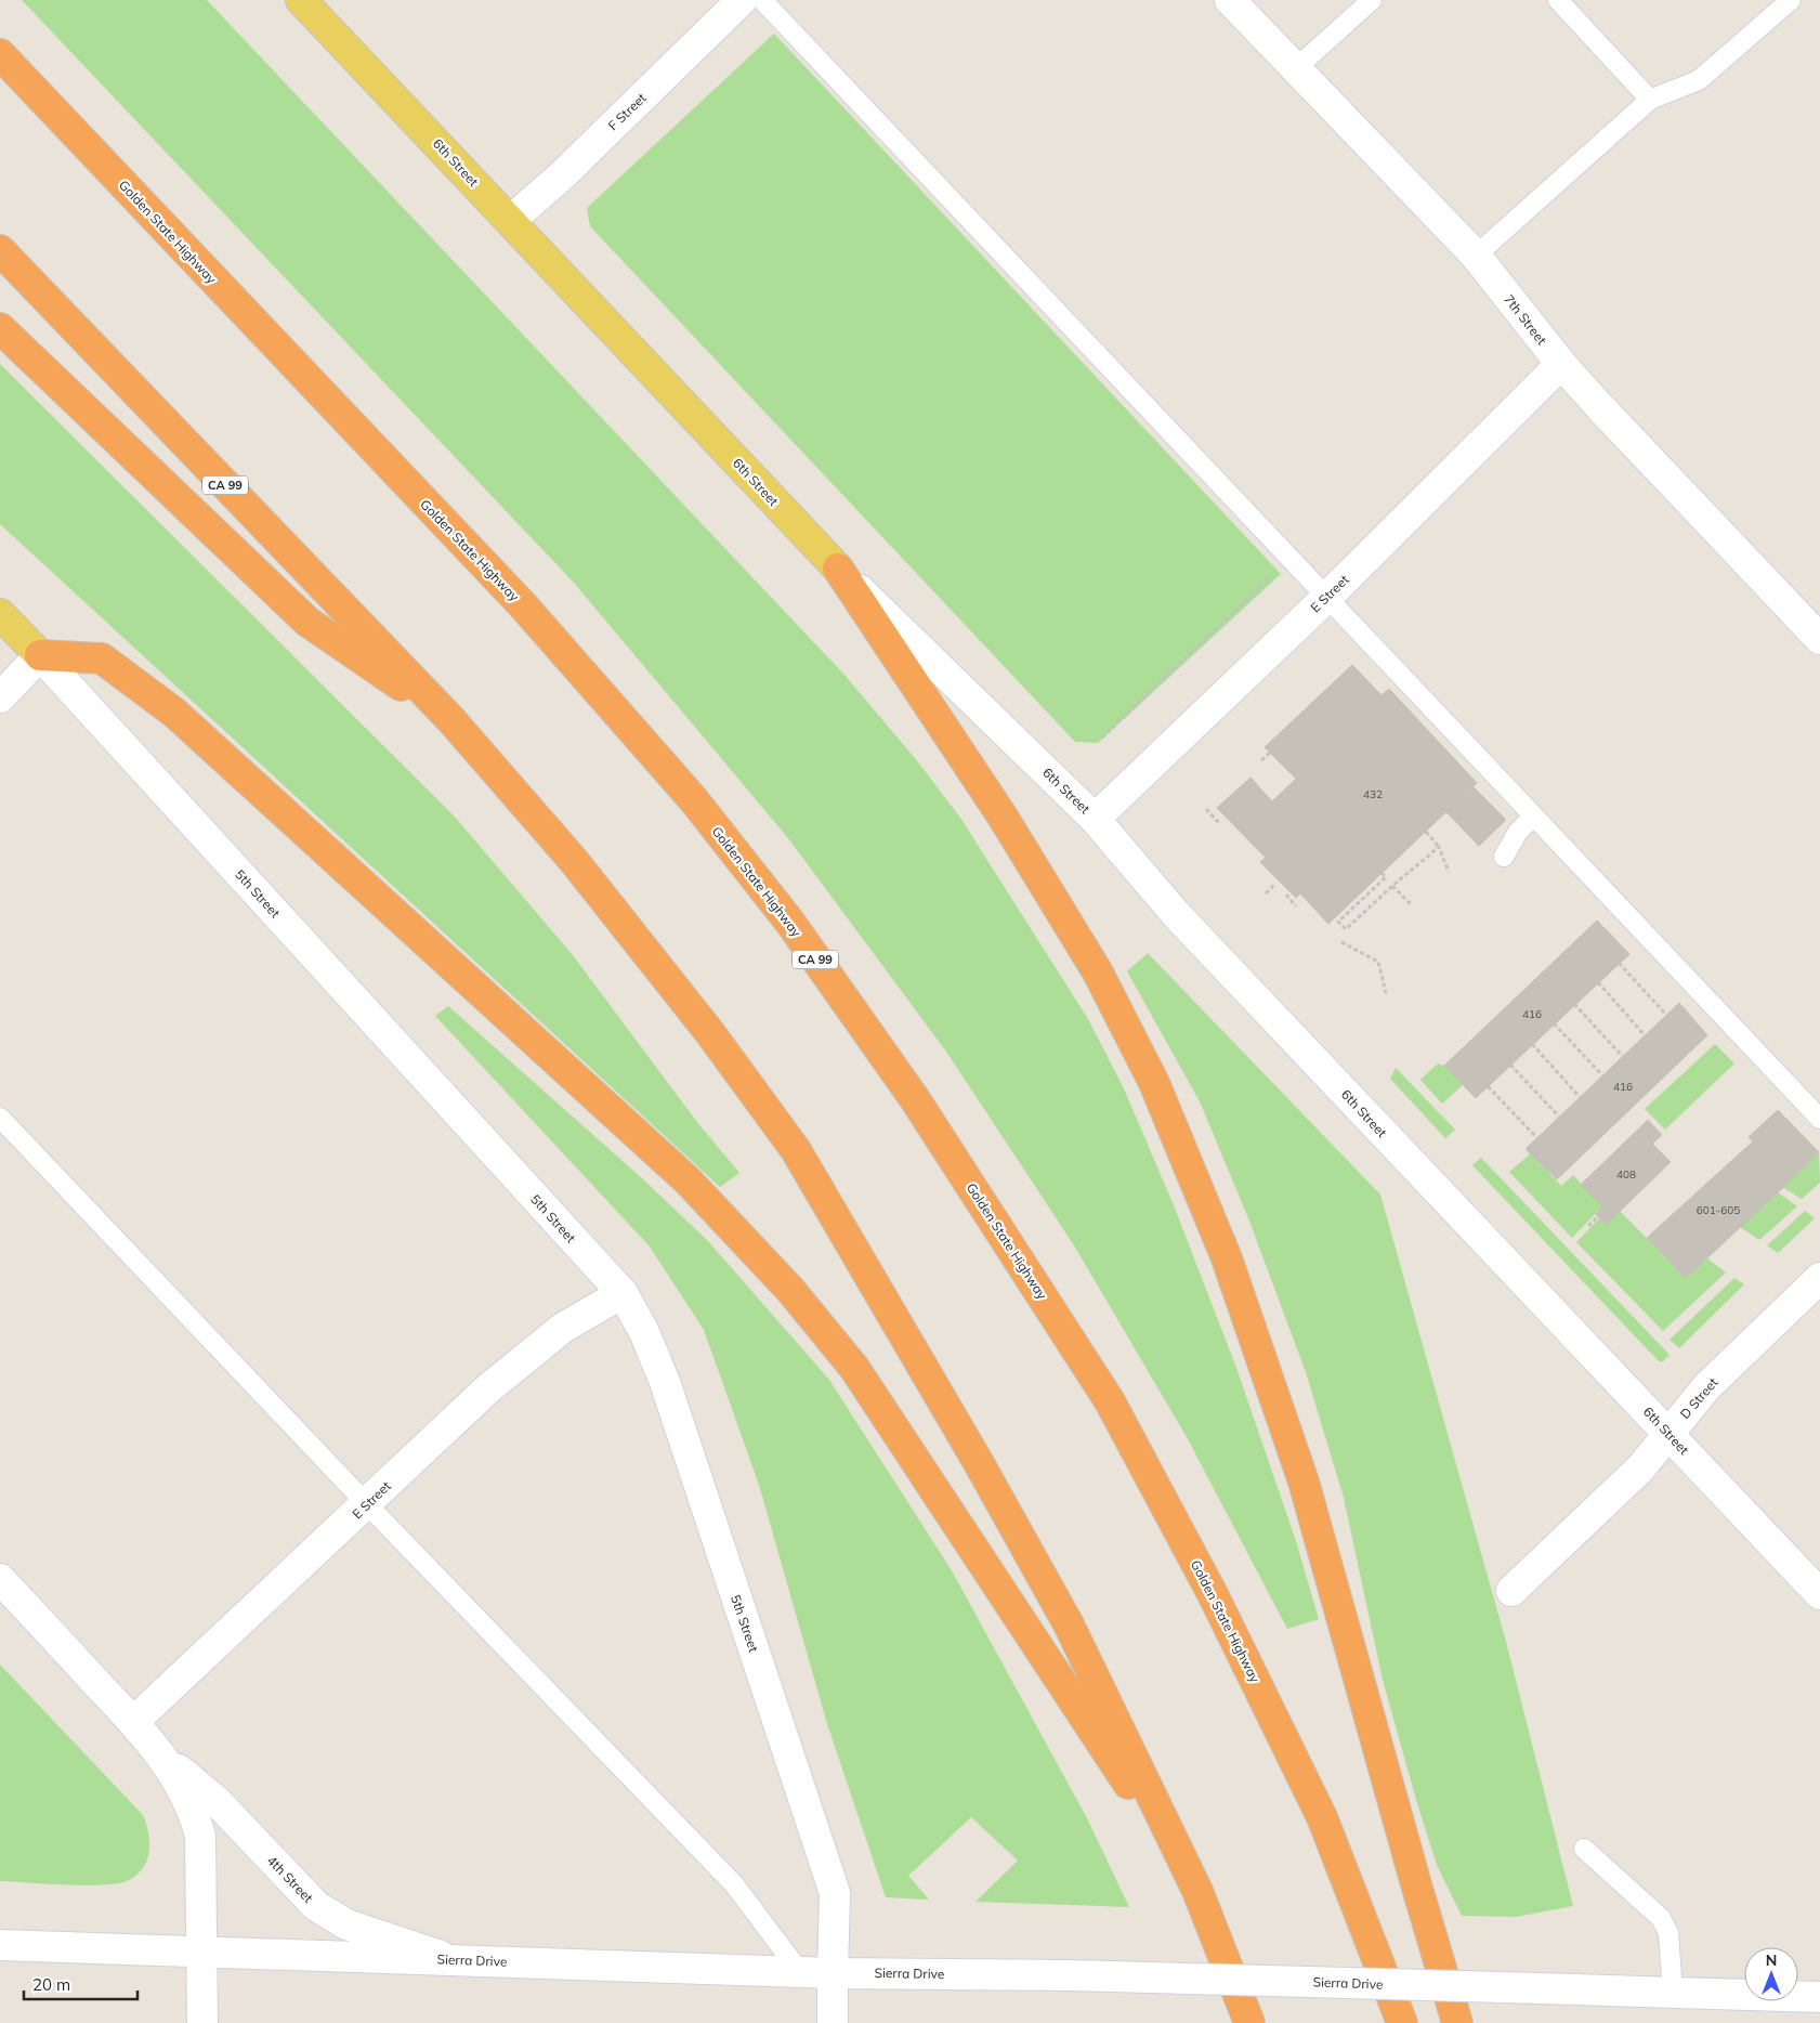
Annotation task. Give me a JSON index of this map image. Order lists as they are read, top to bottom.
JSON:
{
  "streets": {
    "highway": ["Golden State Highway", "CA 99"],
    "main road": ["6th Street", "5th Street"],
    "street": [
      "F Street",
      "7th Street",
      "E Street",
      "D Street",
      "4th Street",
      "Sierra Drive"
    ]
  },
  "crossings": [
    ["F Street", "6th Street"],
    ["6th Street", "E Street"],
    ["6th Street", "D Street"],
    ["7th Street", "E Street"],
    ["E Street", "5th Street"],
    ["E Street", "4th Street"],
    ["5th Street", "Sierra Drive"],
    ["4th Street", "Sierra Drive"]
  ],
  "house_numbers": [
    "432",
    "416",
    "416",
    "408",
    "601-605"
  ],
  "scale_bar": "20 m",
  "north": "top"
}
